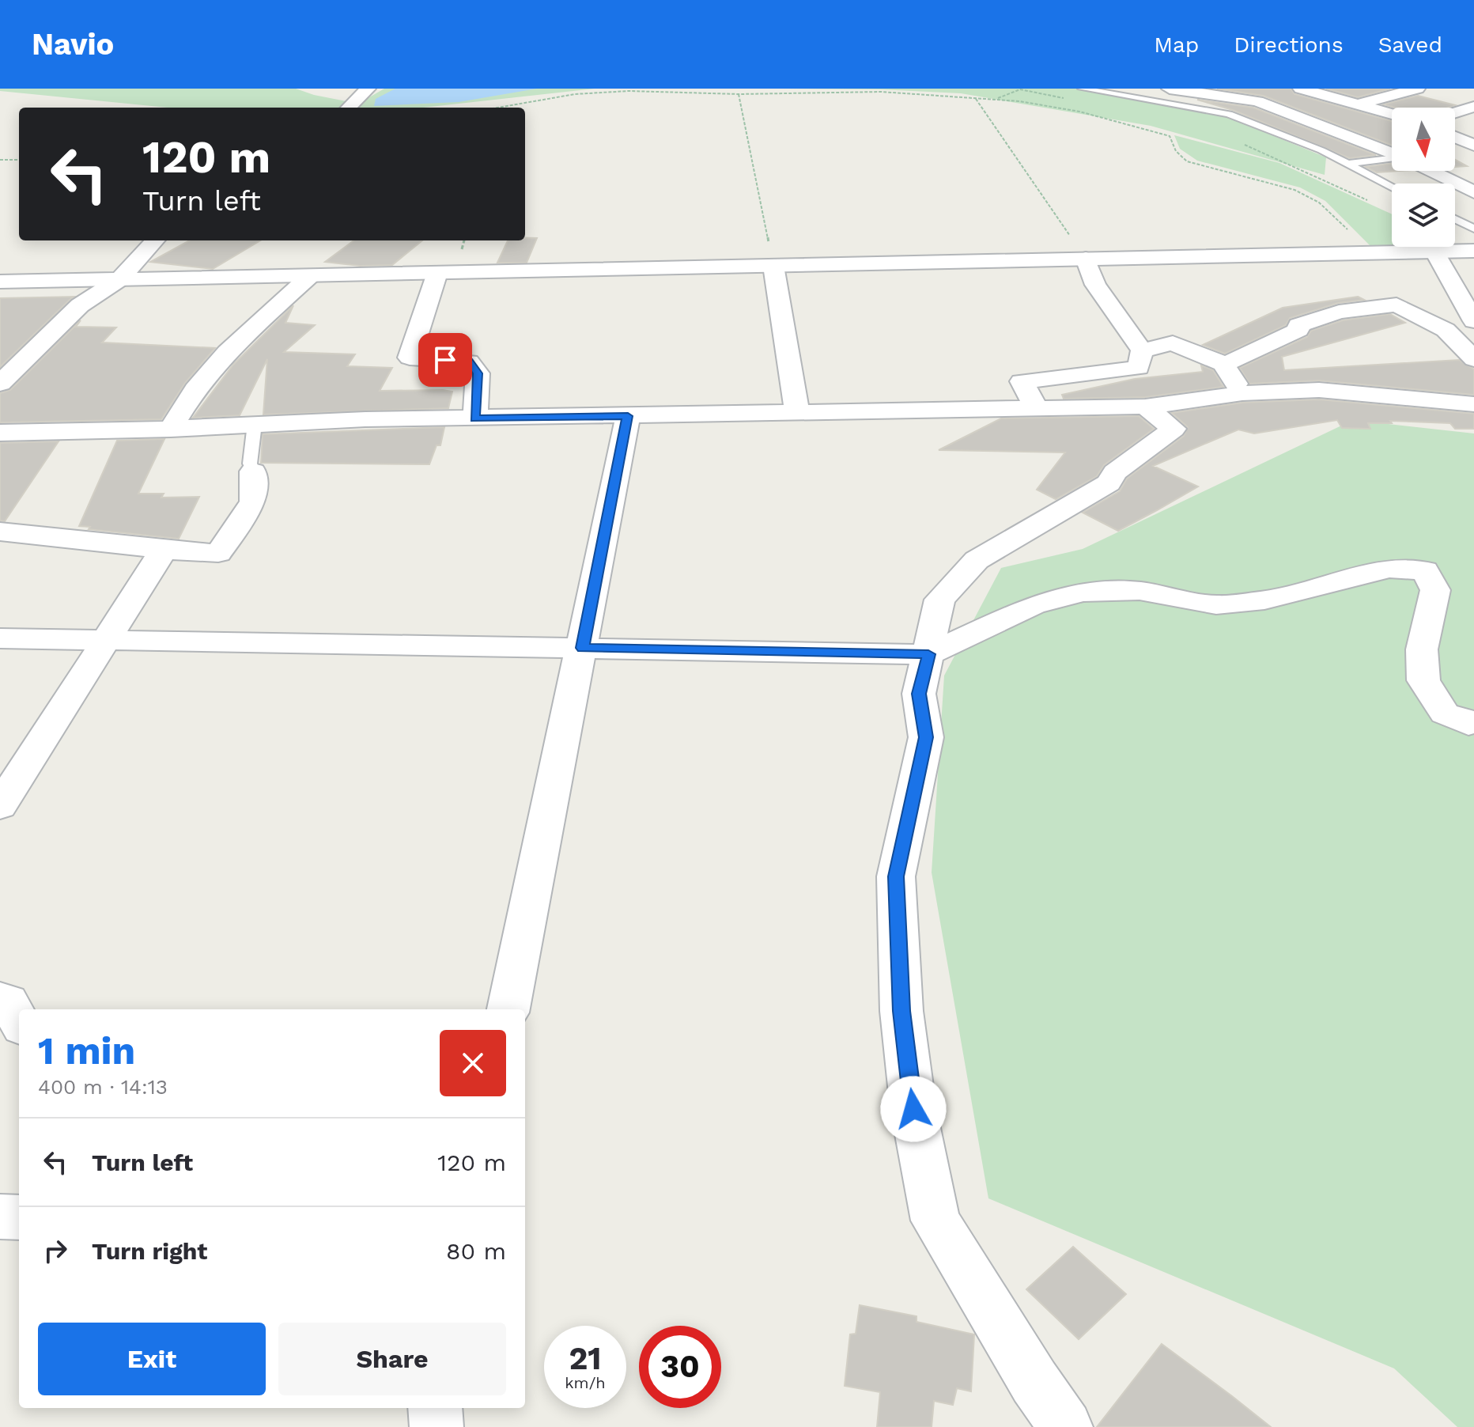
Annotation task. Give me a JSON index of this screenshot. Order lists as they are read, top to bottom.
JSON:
{
  "north": "bottom",
  "page": {
    "header": "Navio",
    "nav": ["Map", "Directions", "Saved"],
    "turn": ["120 m", "Turn left"],
    "heading": ["1 min", "400 m · 14:13"],
    "list": [
      {
        "name": "Turn left",
        "value": "120 m"
      },
      {
        "name": "Turn right",
        "value": "80 m"
      }
    ],
    "buttons": ["Exit", "Share"],
    "speed": "21 km/h",
    "limit": "30"
  }
}
